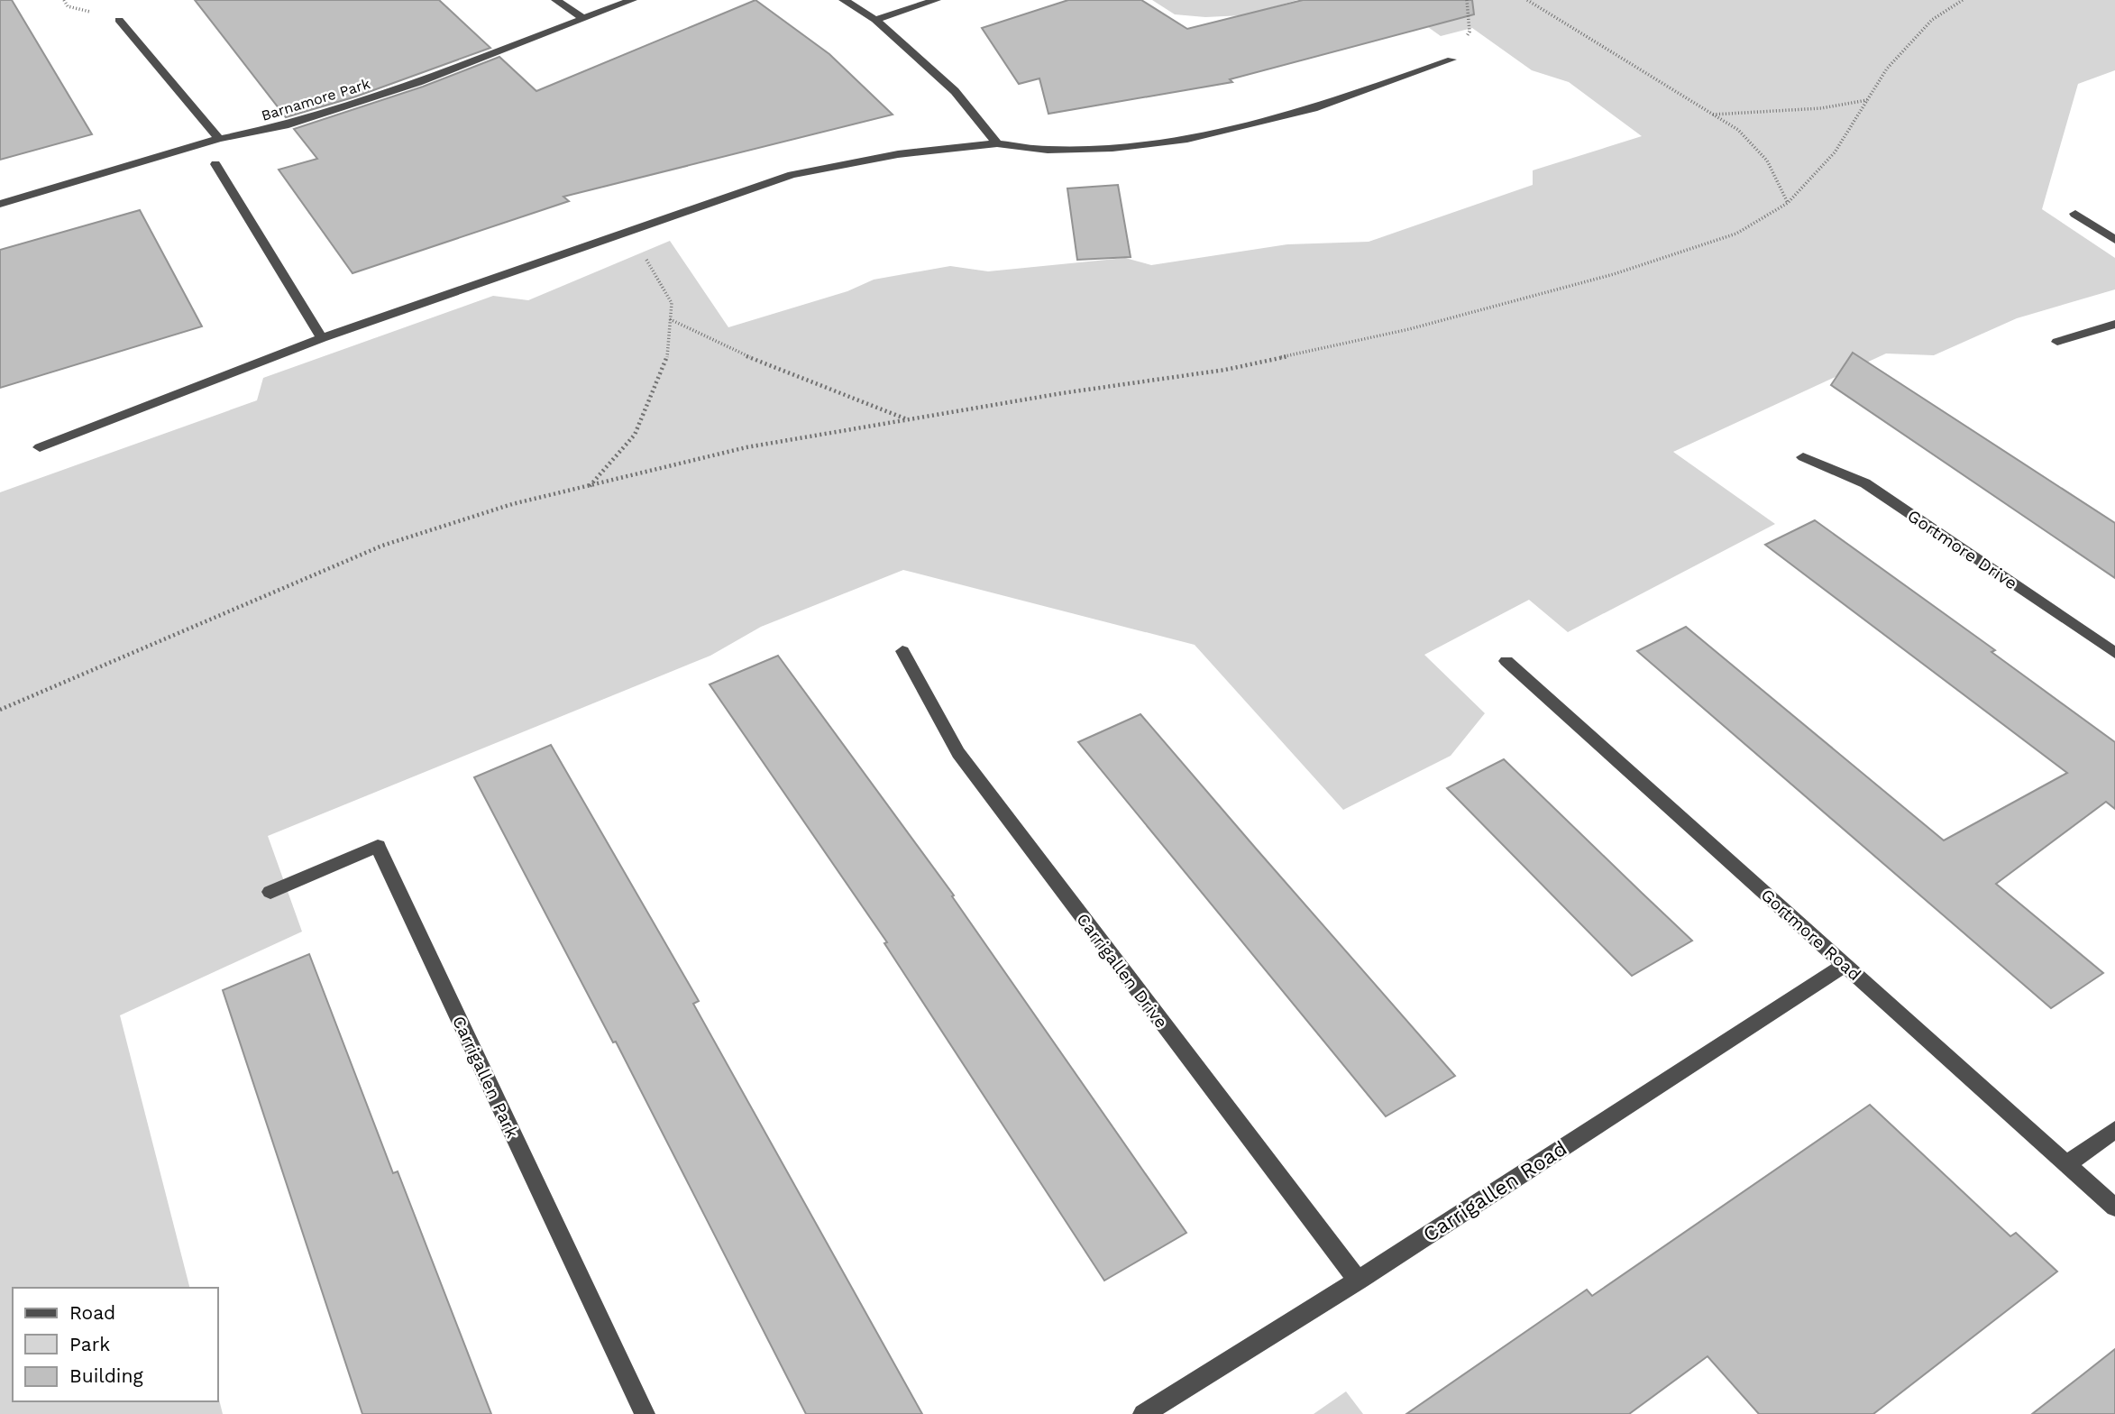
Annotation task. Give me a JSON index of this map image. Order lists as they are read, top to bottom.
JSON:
{
  "streets": {
    "street": [
      "Barnamore Park",
      "Gortmore Drive",
      "Gortmore Road",
      "Carrigallen Drive",
      "Carrigallen Park",
      "Carrigallen Road"
    ]
  },
  "crossings": [
    ["Gortmore Road", "Carrigallen Road"],
    ["Carrigallen Drive", "Carrigallen Road"]
  ],
  "legend": ["Road", "Park", "Building"]
}
